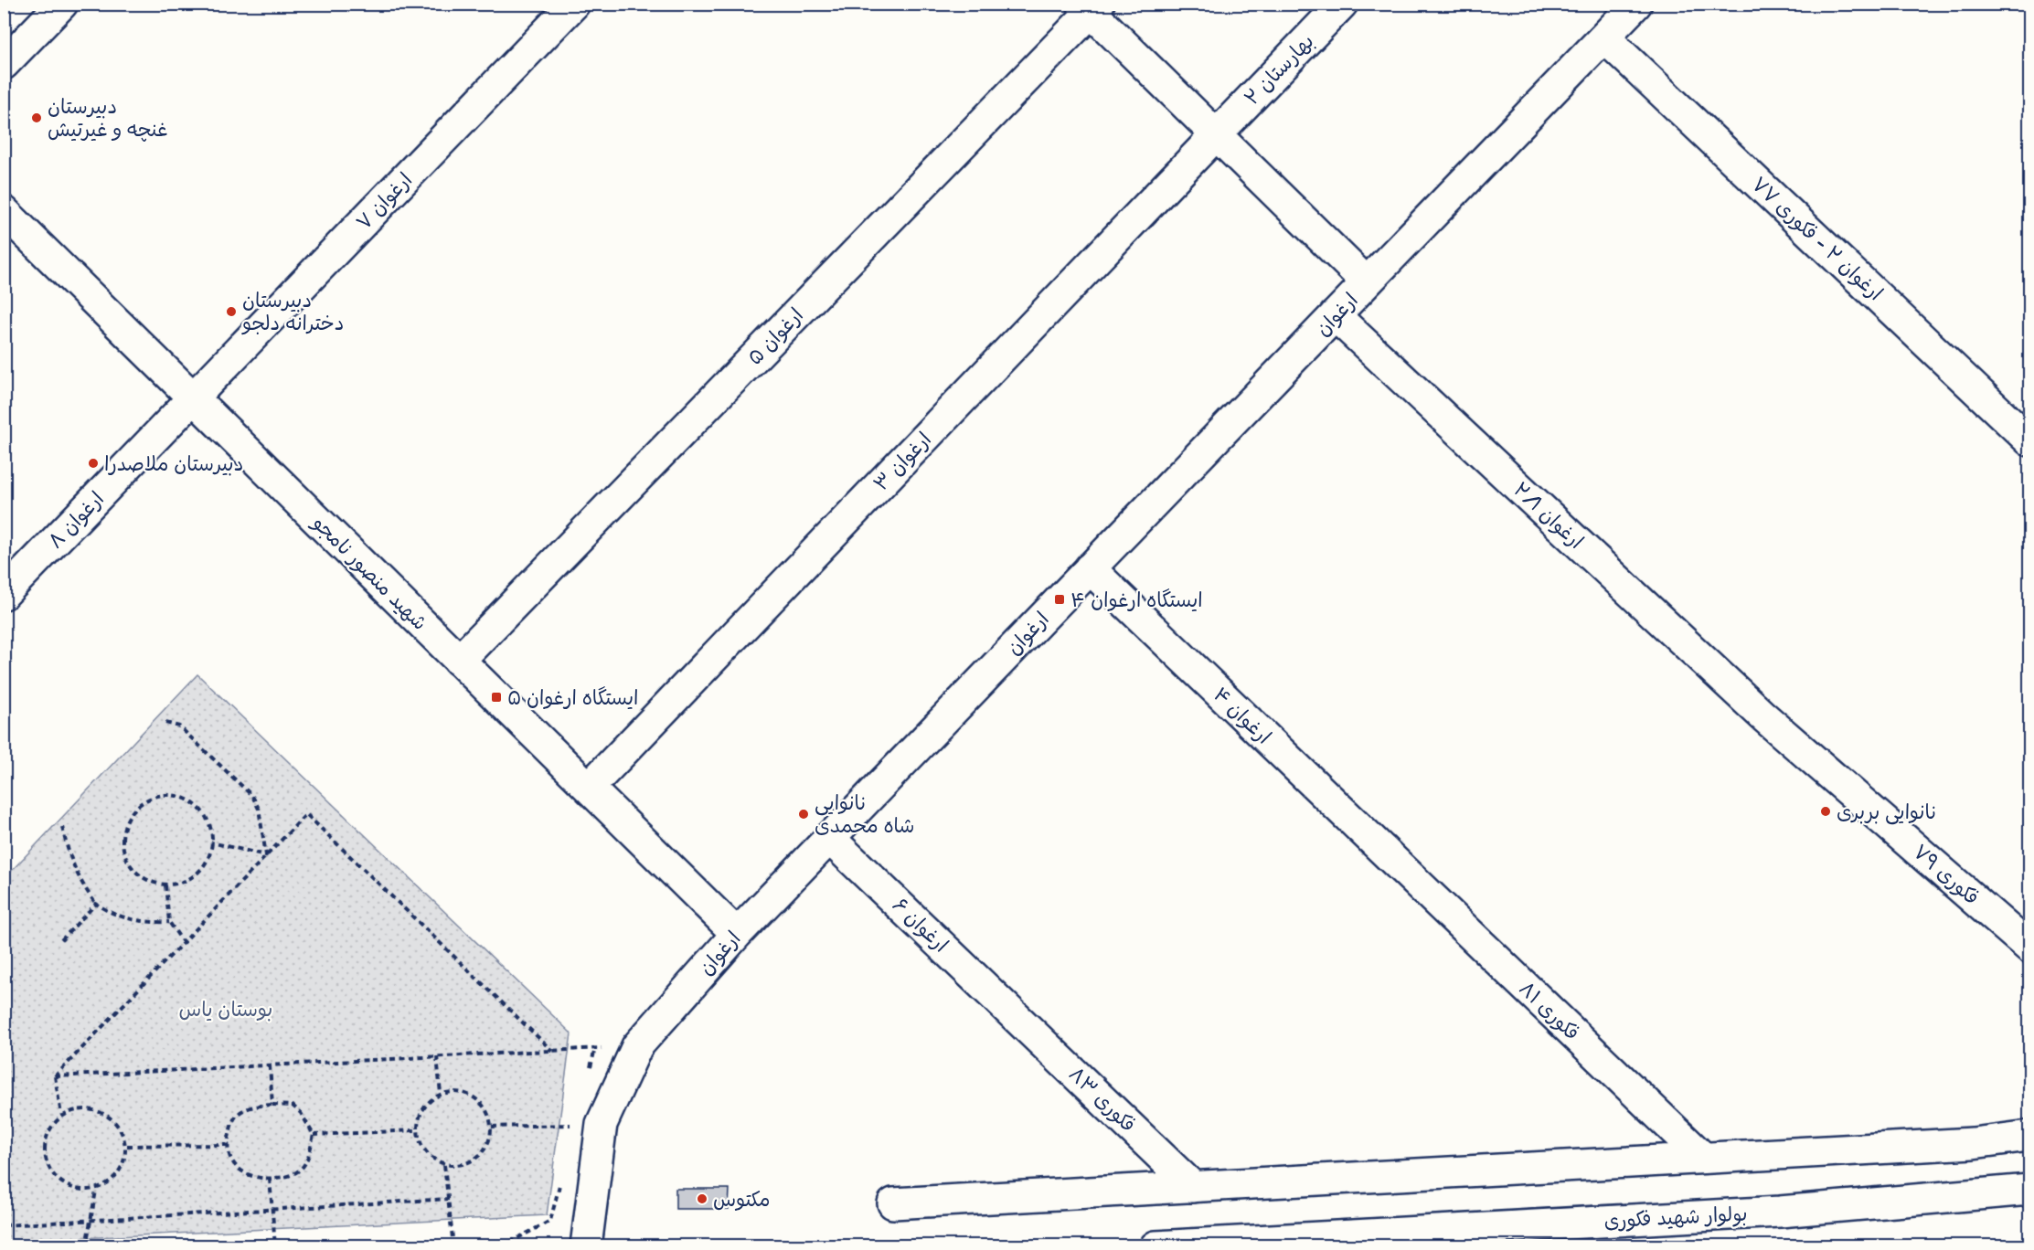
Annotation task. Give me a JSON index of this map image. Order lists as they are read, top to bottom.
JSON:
{
  "streets": {
    "street": [
      "بهارستان ۲",
      "ارغوان ۷",
      "ارغوان ۲ - فکوری ۷۷",
      "ارغوان",
      "ارغوان ۵",
      "ارغوان ۳",
      "ارغوان ۲/۱",
      "ارغوان ۸",
      "شهید منصور نامجو",
      "ارغوان ۴",
      "فکوری ۷۹",
      "ارغوان ۶",
      "فکوری ۸۱",
      "فکوری ۸۳",
      "بولوار شهید فکوری"
    ]
  },
  "crossings": [
    ["بهارستان ۲", "ارغوان ۳"],
    ["ارغوان ۷", "ارغوان ۸"],
    ["ارغوان ۷", "شهید منصور نامجو"],
    ["ارغوان ۲ - فکوری ۷۷", "ارغوان"],
    ["ارغوان", "ارغوان ۲/۱"],
    ["ارغوان", "شهید منصور نامجو"],
    ["ارغوان", "ارغوان ۴"],
    ["ارغوان", "ارغوان ۶"],
    ["ارغوان ۵", "شهید منصور نامجو"],
    ["ارغوان ۳", "شهید منصور نامجو"],
    ["ارغوان ۲/۱", "فکوری ۷۹"],
    ["ارغوان ۸", "شهید منصور نامجو"],
    ["ارغوان ۴", "فکوری ۸۱"],
    ["ارغوان ۶", "فکوری ۸۳"]
  ],
  "parks": ["بوستان یاس"],
  "places": {
    "other": [
      "دبیرستان غنچه و غیرتیش",
      "دبیرستان دخترانه دلجو",
      "دبیرستان ملاصدرا",
      "نانوایی بربری",
      "نانوایی شاه محمدی",
      "مکتوس"
    ],
    "transit": ["ایستگاه ارغوان ۴", "ایستگاه ارغوان ۵"]
  }
}
